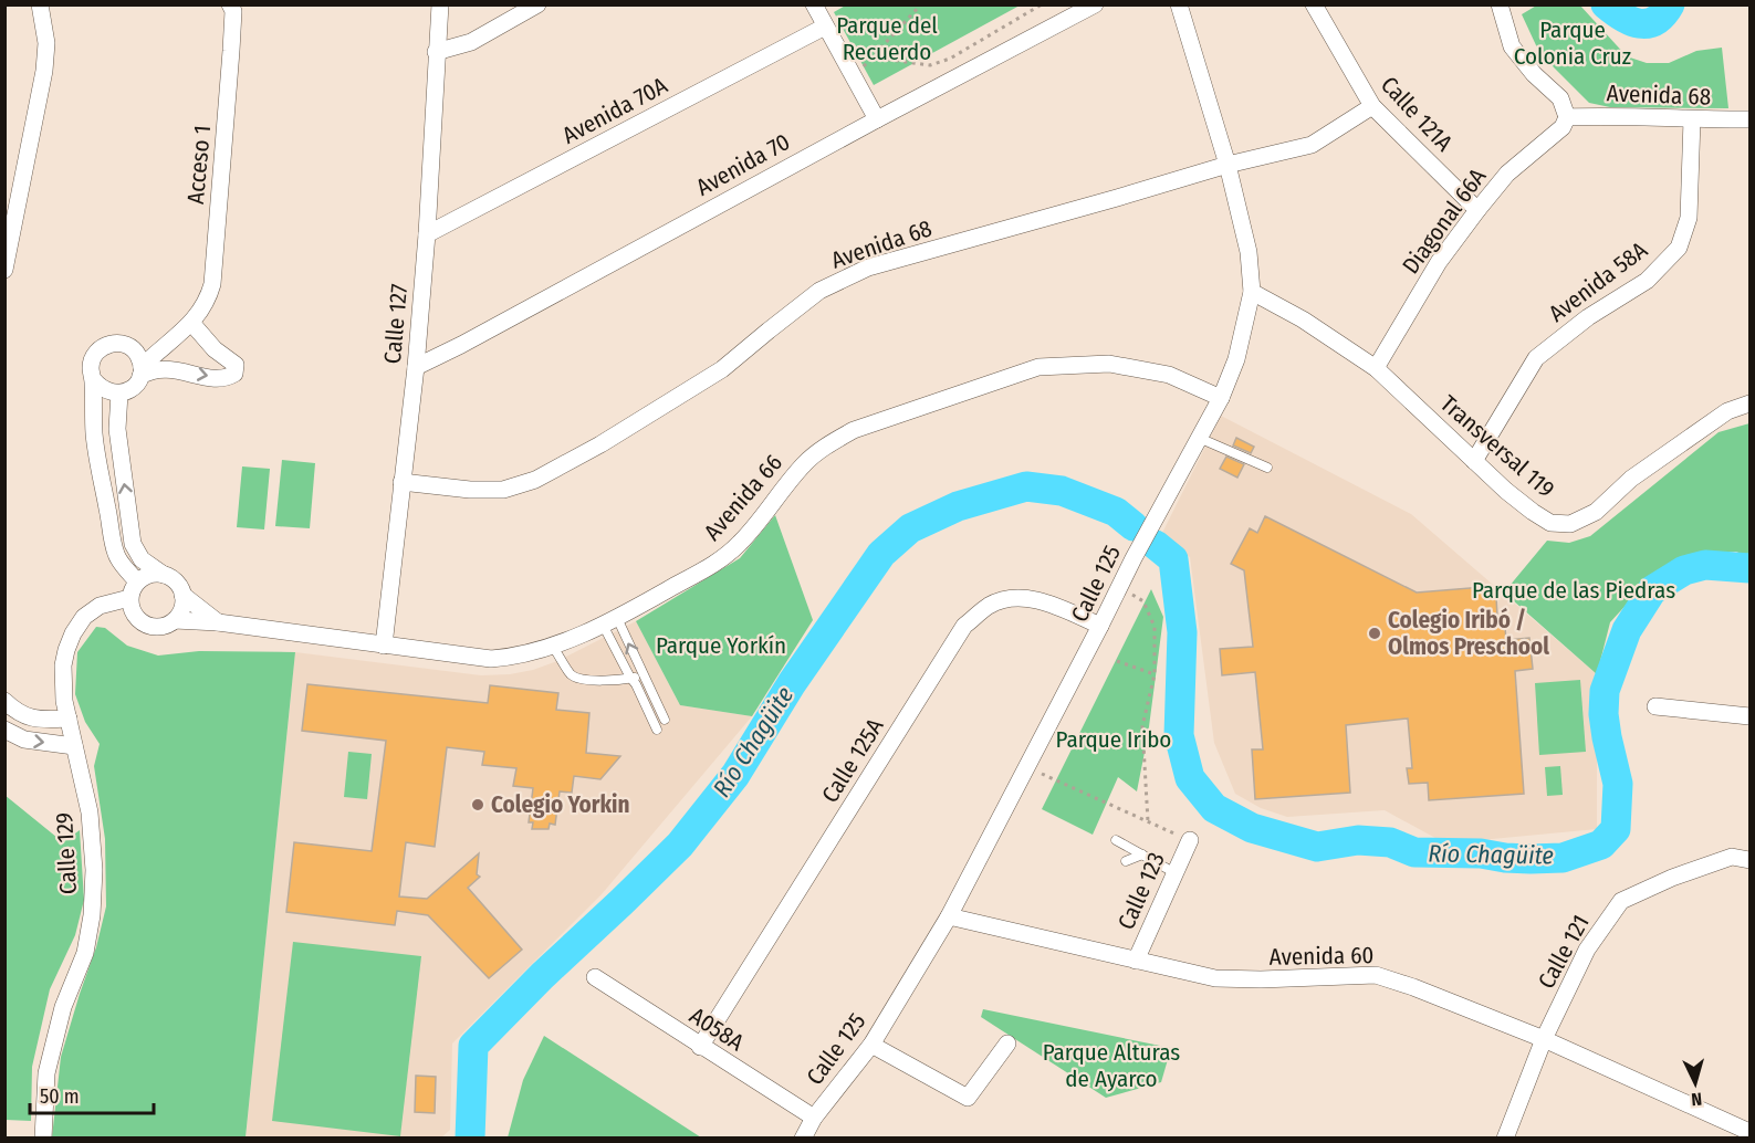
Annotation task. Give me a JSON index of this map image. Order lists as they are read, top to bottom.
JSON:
{
  "streets": {
    "street": [
      "Avenida 68",
      "Avenida 70A",
      "Calle 121A",
      "Acceso 1",
      "Avenida 70",
      "Diagonal 66A",
      "Avenida 58A",
      "Calle 127",
      "Transversal 119",
      "Avenida 66",
      "Calle 125",
      "Calle 125A",
      "Calle 129",
      "Calle 123",
      "Calle 121",
      "Avenida 60",
      "A058A"
    ]
  },
  "crossings": [
    ["Avenida 68", "Calle 121A"],
    ["Avenida 68", "Diagonal 66A"],
    ["Avenida 68", "Avenida 58A"],
    ["Avenida 68", "Calle 127"],
    ["Avenida 68", "Calle 125"],
    ["Avenida 70A", "Calle 127"],
    ["Calle 121A", "Diagonal 66A"],
    ["Avenida 70", "Calle 127"],
    ["Diagonal 66A", "Transversal 119"],
    ["Avenida 58A", "Transversal 119"],
    ["Calle 127", "Avenida 66"],
    ["Transversal 119", "Calle 125"],
    ["Avenida 66", "Calle 125"],
    ["Avenida 66", "Calle 129"],
    ["Calle 125", "Calle 125A"],
    ["Calle 125", "Avenida 60"],
    ["Calle 125", "A058A"],
    ["Calle 125A", "A058A"],
    ["Calle 123", "Avenida 60"],
    ["Calle 121", "Avenida 60"]
  ],
  "water": ["Río Chagüite"],
  "parks": [
    "Parque del Recuerdo",
    "Parque Colonia Cruz",
    "Parque de las Piedras",
    "Parque Yorkín",
    "Parque Iribo",
    "Parque Alturas de Ayarco"
  ],
  "places": ["Colegio Iribó / Olmos Preschool", "Colegio Yorkin"],
  "scale_bar": "50 m",
  "north": "bottom"
}
